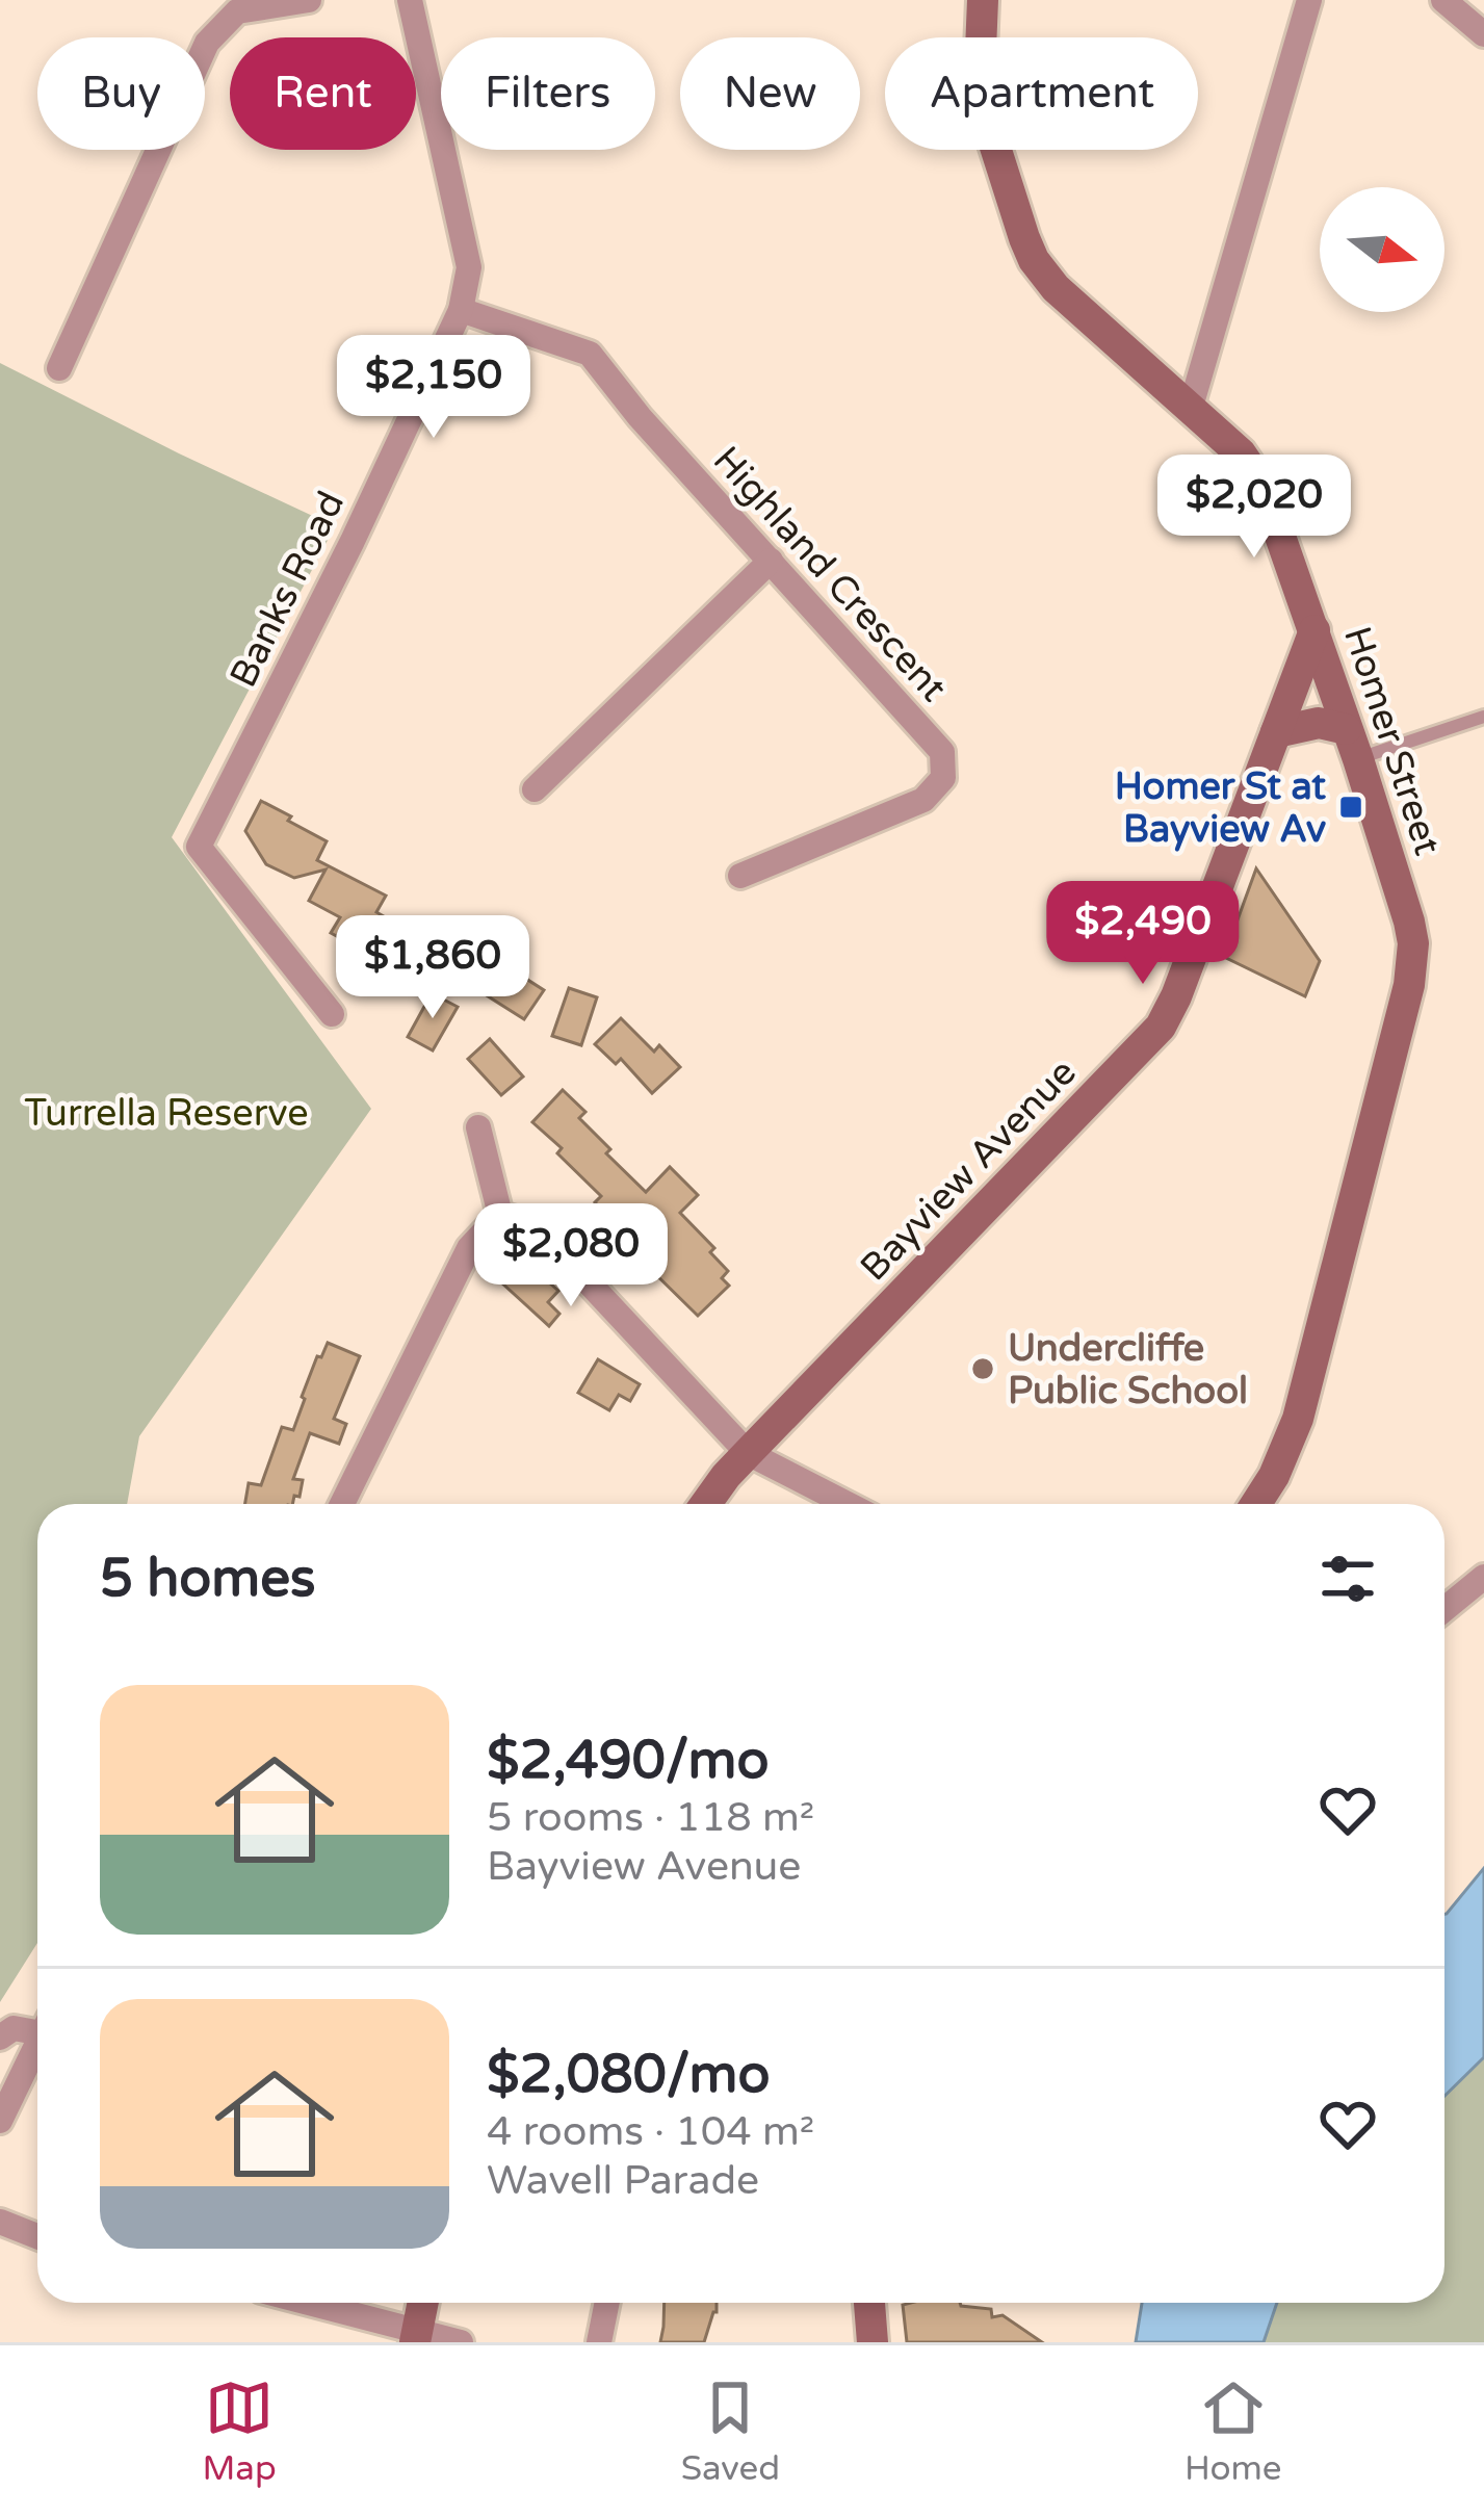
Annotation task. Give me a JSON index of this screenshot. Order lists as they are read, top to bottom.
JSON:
{
  "streets": {
    "main road": ["Homer Street", "Bayview Avenue"],
    "street": ["Highland Crescent", "Banks Road"]
  },
  "crossings": [
    ["Highland Crescent", "Banks Road"],
    ["Homer Street", "Bayview Avenue"]
  ],
  "parks": ["Turrella Reserve"],
  "places": {
    "transit": ["Homer St at Bayview Av"],
    "other": ["Undercliffe Public School"]
  },
  "north": "right",
  "page": {
    "chip": [
      "Buy",
      "Rent",
      "Filters",
      "New",
      "Apartment"
    ],
    "price": [
      "$2,150",
      "$2,020",
      "$2,490",
      "$1,860",
      "$2,080"
    ],
    "heading": "5 homes",
    "list": [
      {
        "name": "$2,490/mo",
        "note": "5 rooms · 118 m² · Bayview Avenue"
      },
      {
        "name": "$2,080/mo",
        "note": "4 rooms · 104 m² · Wavell Parade"
      }
    ],
    "tabs": ["Map", "Saved", "Home"]
  }
}
